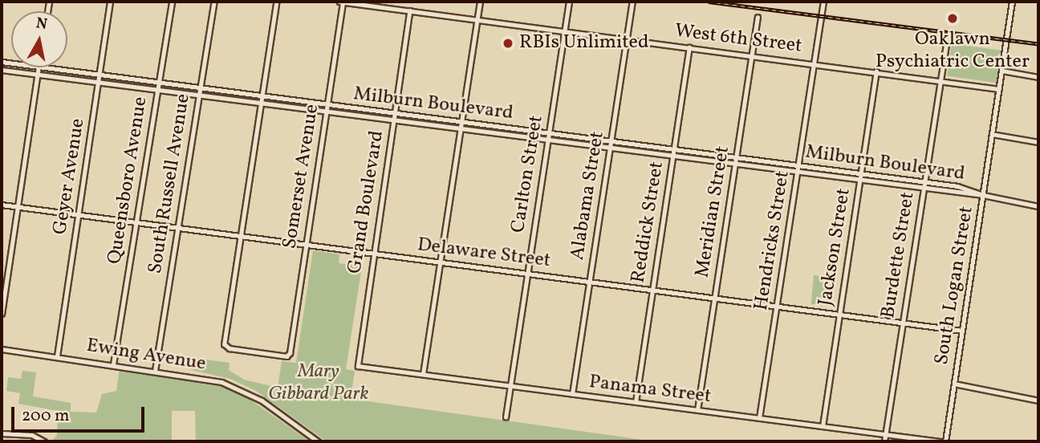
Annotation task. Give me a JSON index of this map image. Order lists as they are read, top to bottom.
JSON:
{
  "streets": {
    "street": [
      "West 6th Street",
      "Milburn Boulevard",
      "Carlton Street",
      "Geyer Avenue",
      "Somerset Avenue",
      "Queensboro Avenue",
      "South Russell Avenue",
      "Alabama Street",
      "Grand Boulevard",
      "Meridian Street",
      "Reddick Street",
      "Hendricks Street",
      "Jackson Street",
      "Delaware Street",
      "Burdette Street",
      "South Logan Street",
      "Ewing Avenue",
      "Panama Street"
    ]
  },
  "crossings": [
    ["West 6th Street", "Carlton Street"],
    ["West 6th Street", "Somerset Avenue"],
    ["West 6th Street", "Alabama Street"],
    ["West 6th Street", "Grand Boulevard"],
    ["West 6th Street", "Meridian Street"],
    ["West 6th Street", "Reddick Street"],
    ["West 6th Street", "Hendricks Street"],
    ["West 6th Street", "Jackson Street"],
    ["West 6th Street", "Burdette Street"],
    ["West 6th Street", "South Logan Street"],
    ["Milburn Boulevard", "Carlton Street"],
    ["Milburn Boulevard", "Geyer Avenue"],
    ["Milburn Boulevard", "Somerset Avenue"],
    ["Milburn Boulevard", "Queensboro Avenue"],
    ["Milburn Boulevard", "South Russell Avenue"],
    ["Milburn Boulevard", "Alabama Street"],
    ["Milburn Boulevard", "Grand Boulevard"],
    ["Milburn Boulevard", "Meridian Street"],
    ["Milburn Boulevard", "Reddick Street"],
    ["Milburn Boulevard", "Hendricks Street"],
    ["Milburn Boulevard", "Jackson Street"],
    ["Milburn Boulevard", "Burdette Street"],
    ["Milburn Boulevard", "South Logan Street"],
    ["Carlton Street", "Delaware Street"],
    ["Carlton Street", "Panama Street"],
    ["Geyer Avenue", "Delaware Street"],
    ["Geyer Avenue", "Ewing Avenue"],
    ["Somerset Avenue", "Delaware Street"],
    ["Queensboro Avenue", "Delaware Street"],
    ["Queensboro Avenue", "Ewing Avenue"],
    ["South Russell Avenue", "Delaware Street"],
    ["South Russell Avenue", "Ewing Avenue"],
    ["Alabama Street", "Delaware Street"],
    ["Alabama Street", "Panama Street"],
    ["Grand Boulevard", "Delaware Street"],
    ["Grand Boulevard", "Panama Street"],
    ["Meridian Street", "Delaware Street"],
    ["Meridian Street", "Panama Street"],
    ["Reddick Street", "Delaware Street"],
    ["Reddick Street", "Panama Street"],
    ["Hendricks Street", "Delaware Street"],
    ["Hendricks Street", "Panama Street"],
    ["Jackson Street", "Delaware Street"],
    ["Jackson Street", "Panama Street"],
    ["Delaware Street", "Burdette Street"],
    ["Delaware Street", "South Logan Street"],
    ["Burdette Street", "Panama Street"]
  ],
  "parks": ["Mary Gibbard Park"],
  "places": ["Oaklawn Psychiatric Center", "RBIs Unlimited"],
  "scale_bar": "200 m",
  "north": "top"
}
